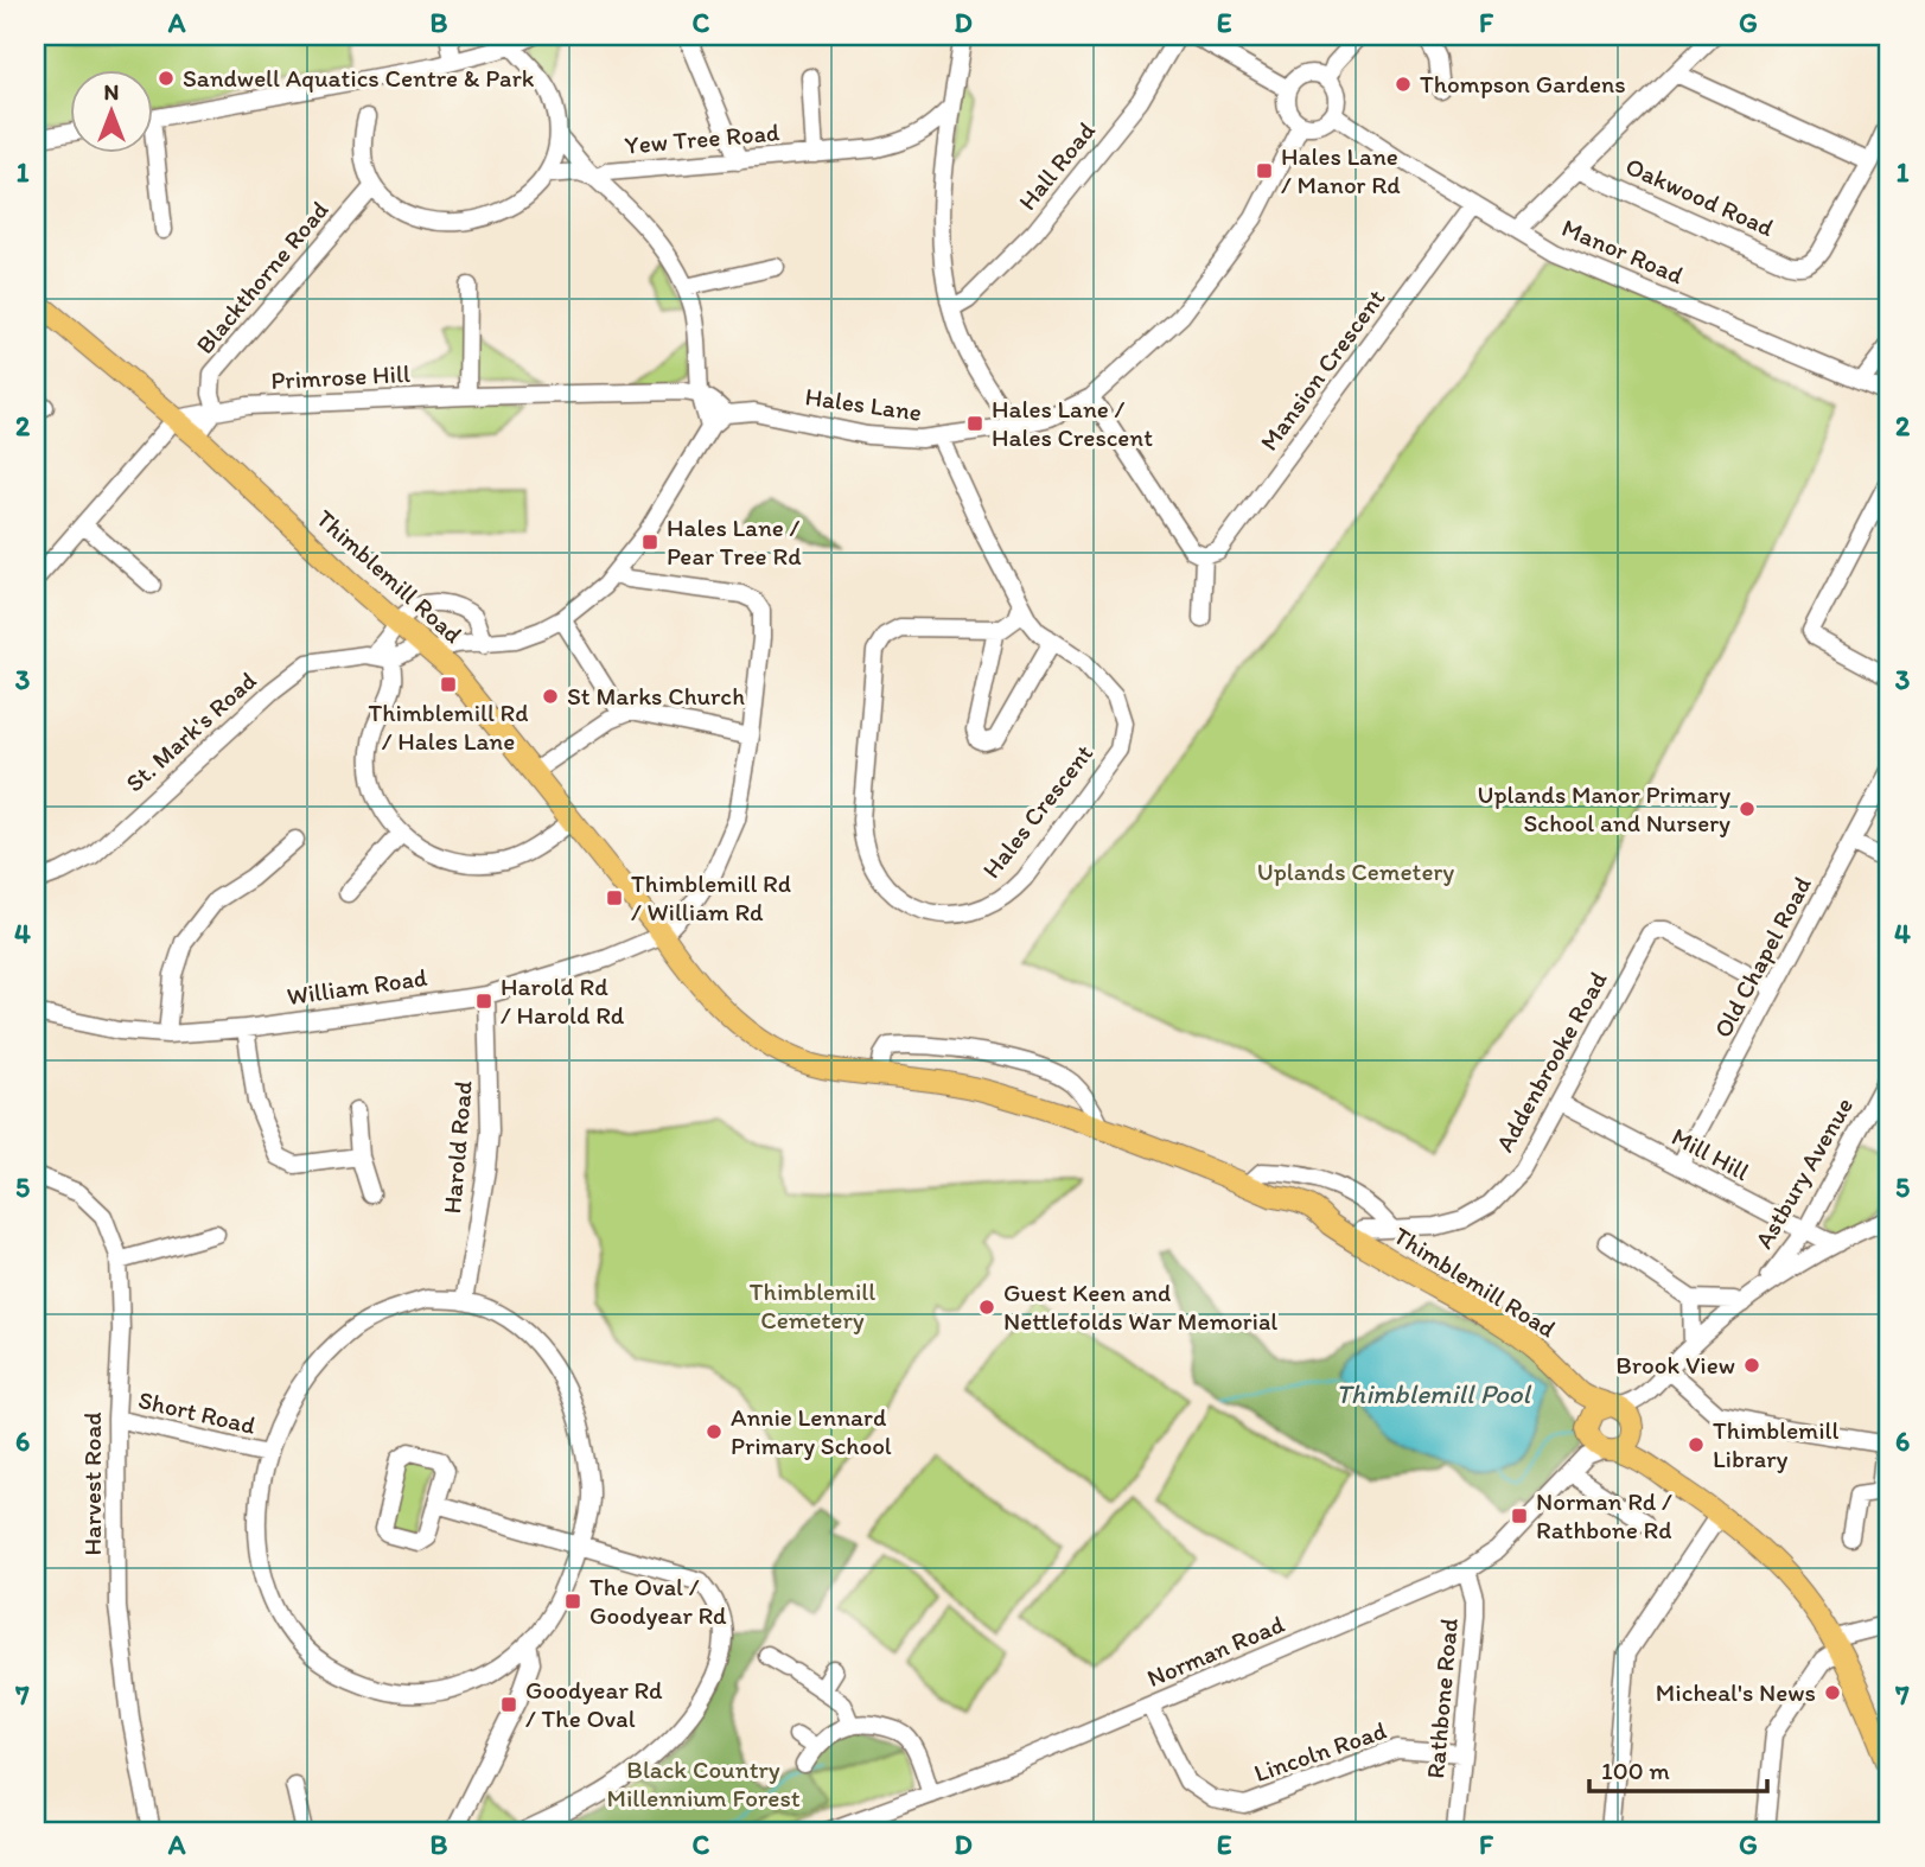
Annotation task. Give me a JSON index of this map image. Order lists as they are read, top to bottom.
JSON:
{
  "streets": {
    "main road": ["Thimblemill Road"],
    "street": [
      "Yew Tree Road",
      "Hall Road",
      "Oakwood Road",
      "Manor Road",
      "Blackthorne Road",
      "Mansion Crescent",
      "Primrose Hill",
      "Hales Lane",
      "St. Mark's Road",
      "Hales Crescent",
      "Old Chapel Road",
      "William Road",
      "Addenbrooke Road",
      "Harold Road",
      "Mill Hill",
      "Astbury Avenue",
      "Short Road",
      "Harvest Road",
      "Norman Road",
      "Rathbone Road",
      "Lincoln Road"
    ]
  },
  "crossings": [
    ["Manor Road", "Mansion Crescent"],
    ["Manor Road", "Hales Lane"],
    ["Blackthorne Road", "Primrose Hill"],
    ["Hales Lane", "Hales Crescent"],
    ["Thimblemill Road", "St. Mark's Road"],
    ["Thimblemill Road", "William Road"],
    ["Thimblemill Road", "Addenbrooke Road"],
    ["Thimblemill Road", "Norman Road"],
    ["Old Chapel Road", "Addenbrooke Road"],
    ["Old Chapel Road", "Mill Hill"],
    ["William Road", "Harold Road"],
    ["Addenbrooke Road", "Mill Hill"],
    ["Mill Hill", "Astbury Avenue"],
    ["Short Road", "Harvest Road"],
    ["Norman Road", "Rathbone Road"],
    ["Norman Road", "Lincoln Road"],
    ["Rathbone Road", "Lincoln Road"]
  ],
  "water": ["Thimblemill Pool"],
  "parks": ["Uplands Cemetery", "Thimblemill Cemetery", "Black Country Millennium Forest"],
  "places": {
    "other": [
      "Sandwell Aquatics Centre & Park",
      "Thompson Gardens",
      "St Marks Church",
      "Uplands Manor Primary School and Nursery",
      "Guest Keen and Nettlefolds War Memorial",
      "Brook View",
      "Annie Lennard Primary School",
      "Thimblemill Library",
      "Micheal's News"
    ],
    "transit": [
      "Hales Lane / Manor Rd",
      "Hales Lane / Hales Crescent",
      "Hales Lane / Pear Tree Rd",
      "Thimblemill Rd / Hales Lane",
      "Thimblemill Rd / William Rd",
      "Harold Rd / Harold Rd",
      "Norman Rd / Rathbone Rd",
      "The Oval / Goodyear Rd",
      "Goodyear Rd / The Oval"
    ]
  },
  "scale_bar": "100 m",
  "north": "top",
  "grid": {
    "columns": [
      "A",
      "B",
      "C",
      "D",
      "E",
      "F",
      "G"
    ],
    "rows": [
      "1",
      "2",
      "3",
      "4",
      "5",
      "6",
      "7"
    ]
  }
}
